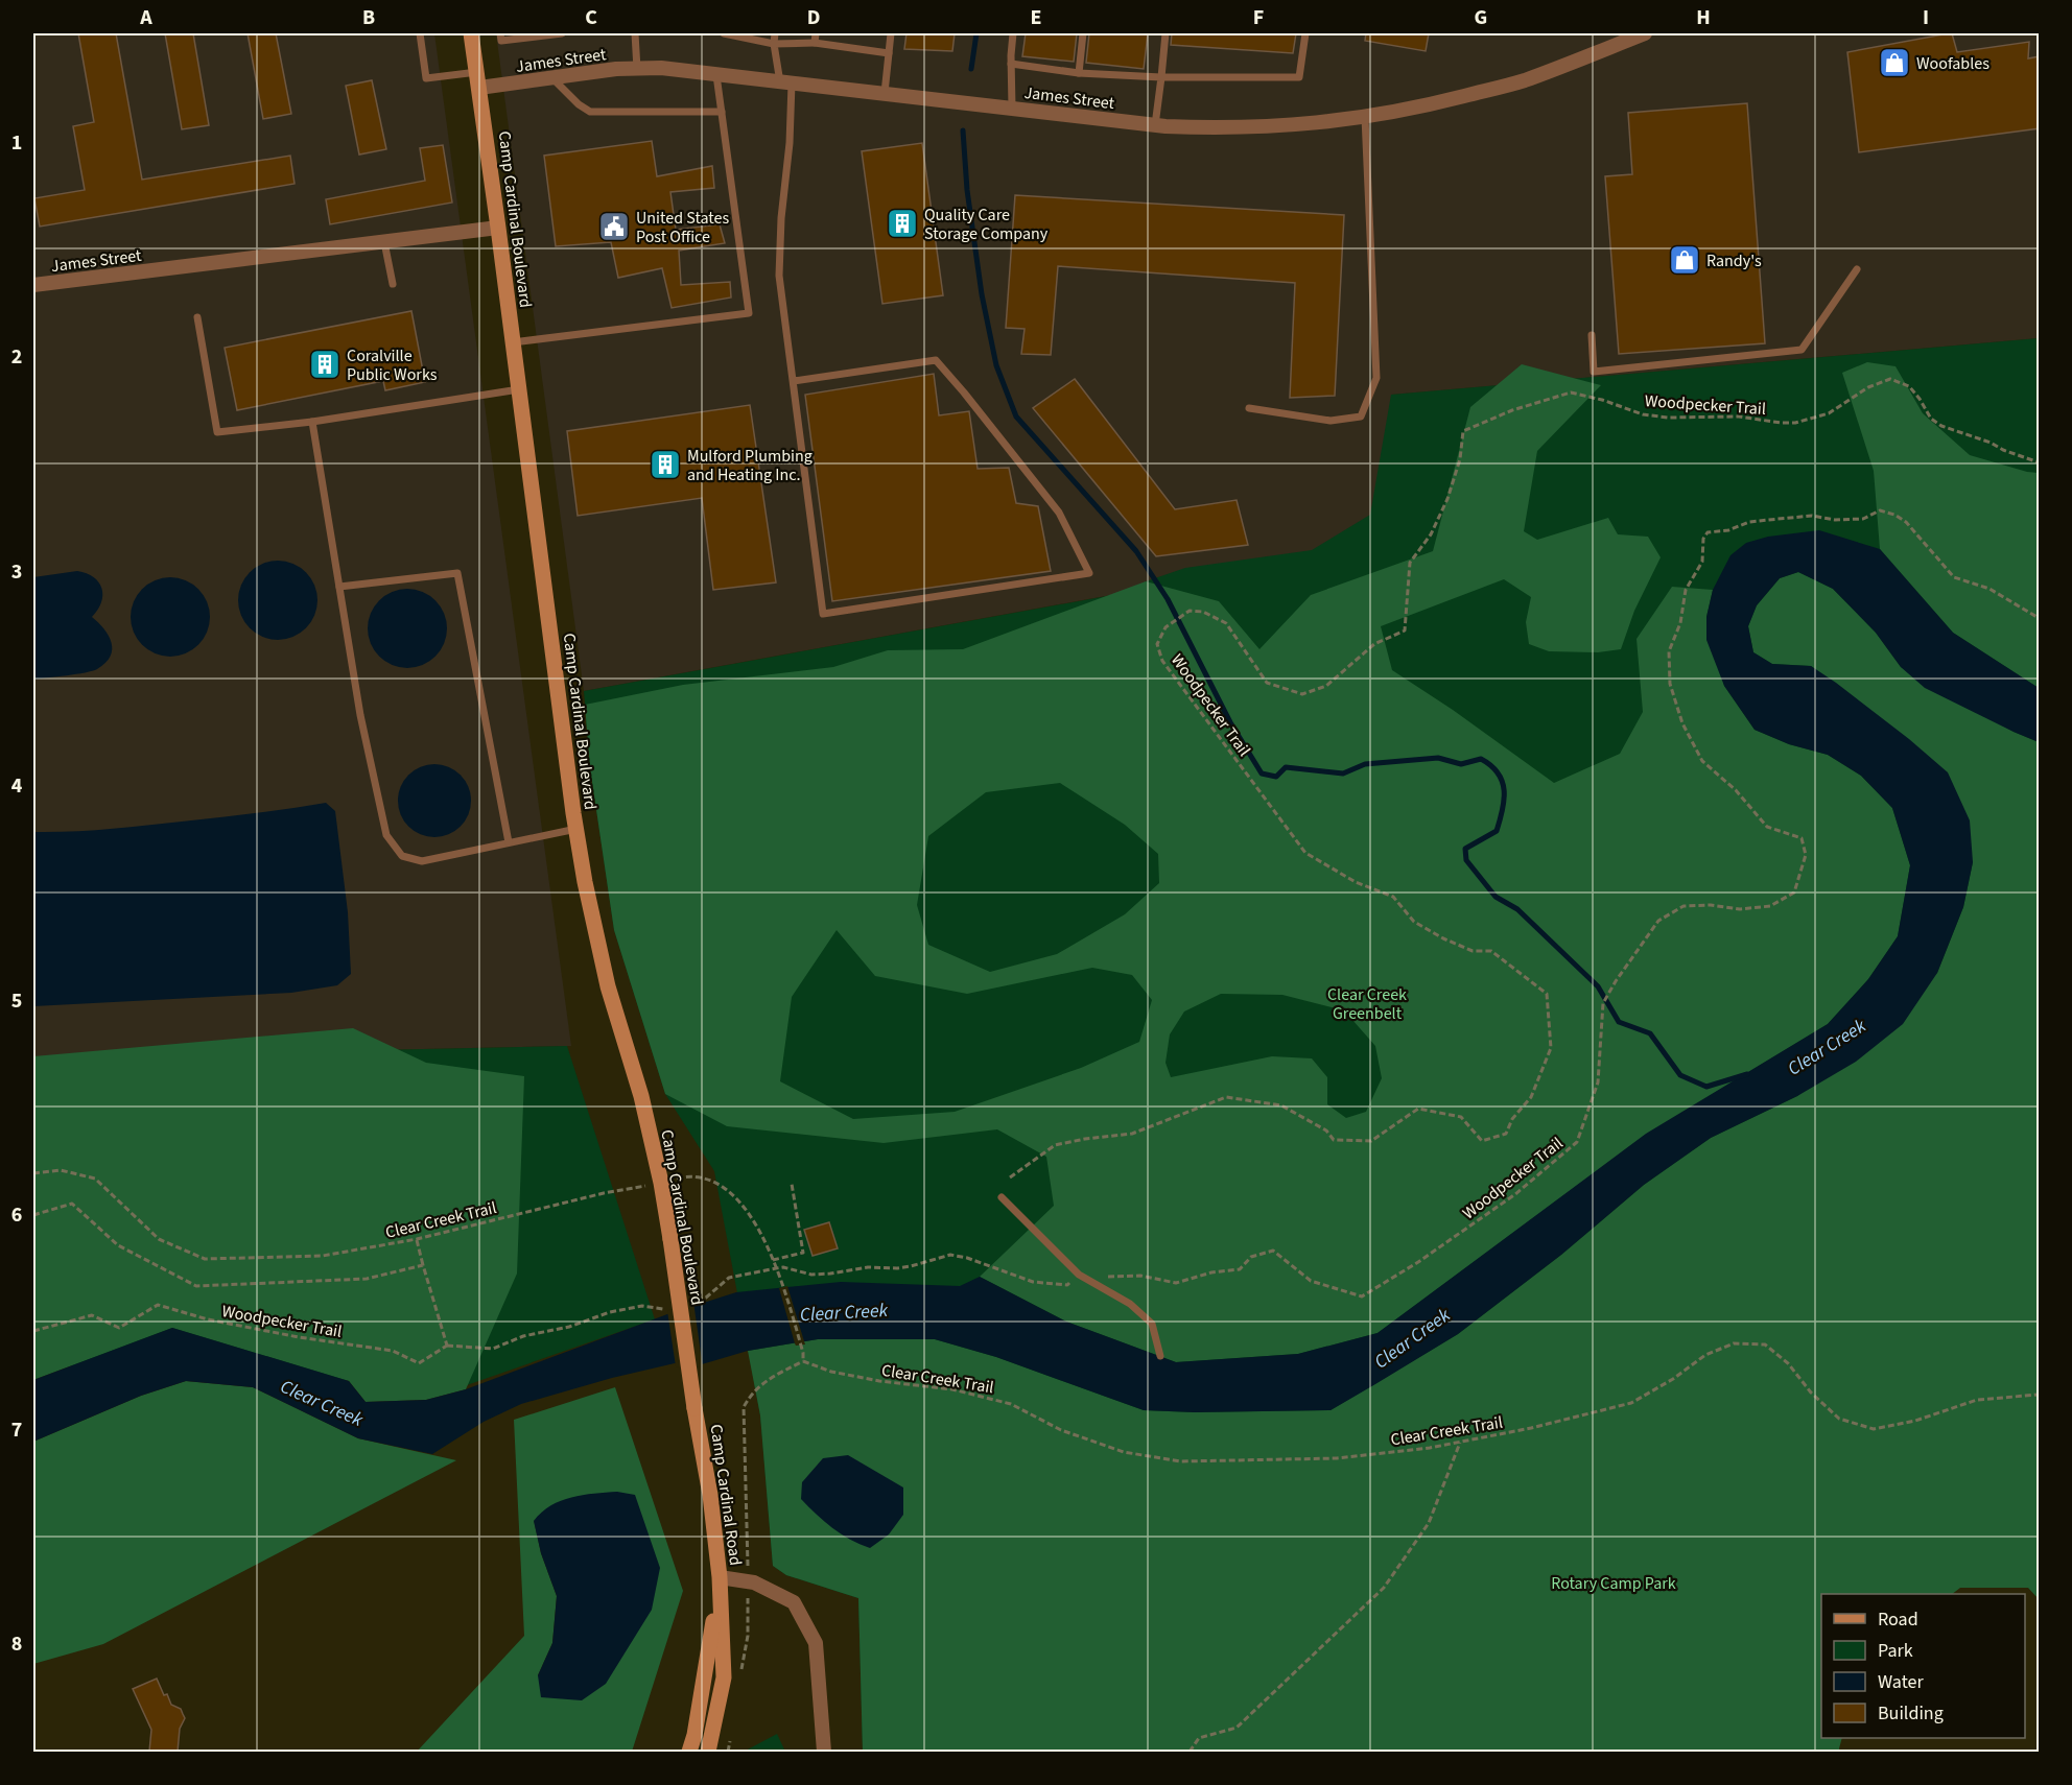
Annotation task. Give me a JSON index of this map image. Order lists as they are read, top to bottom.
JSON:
{
  "streets": {
    "street": ["James Street", "Camp Cardinal Boulevard", "Camp Cardinal Road"],
    "path": ["Woodpecker Trail", "Clear Creek Trail"]
  },
  "crossings": [
    ["James Street", "Camp Cardinal Boulevard"],
    ["Camp Cardinal Boulevard", "Clear Creek Trail"],
    ["Camp Cardinal Boulevard", "Camp Cardinal Road"],
    ["Woodpecker Trail", "Clear Creek Trail"]
  ],
  "water": ["Clear Creek"],
  "parks": ["Clear Creek Greenbelt", "Rotary Camp Park"],
  "places": {
    "shop": ["Woofables", "Randy's"],
    "building": ["Quality Care Storage Company", "Coralville Public Works", "Mulford Plumbing and Heating Inc."],
    "public building": ["United States Post Office"]
  },
  "legend": [
    "Road",
    "Park",
    "Water",
    "Building"
  ],
  "grid": {
    "columns": [
      "A",
      "B",
      "C",
      "D",
      "E",
      "F",
      "G",
      "H",
      "I"
    ],
    "rows": [
      "1",
      "2",
      "3",
      "4",
      "5",
      "6",
      "7",
      "8"
    ]
  }
}
